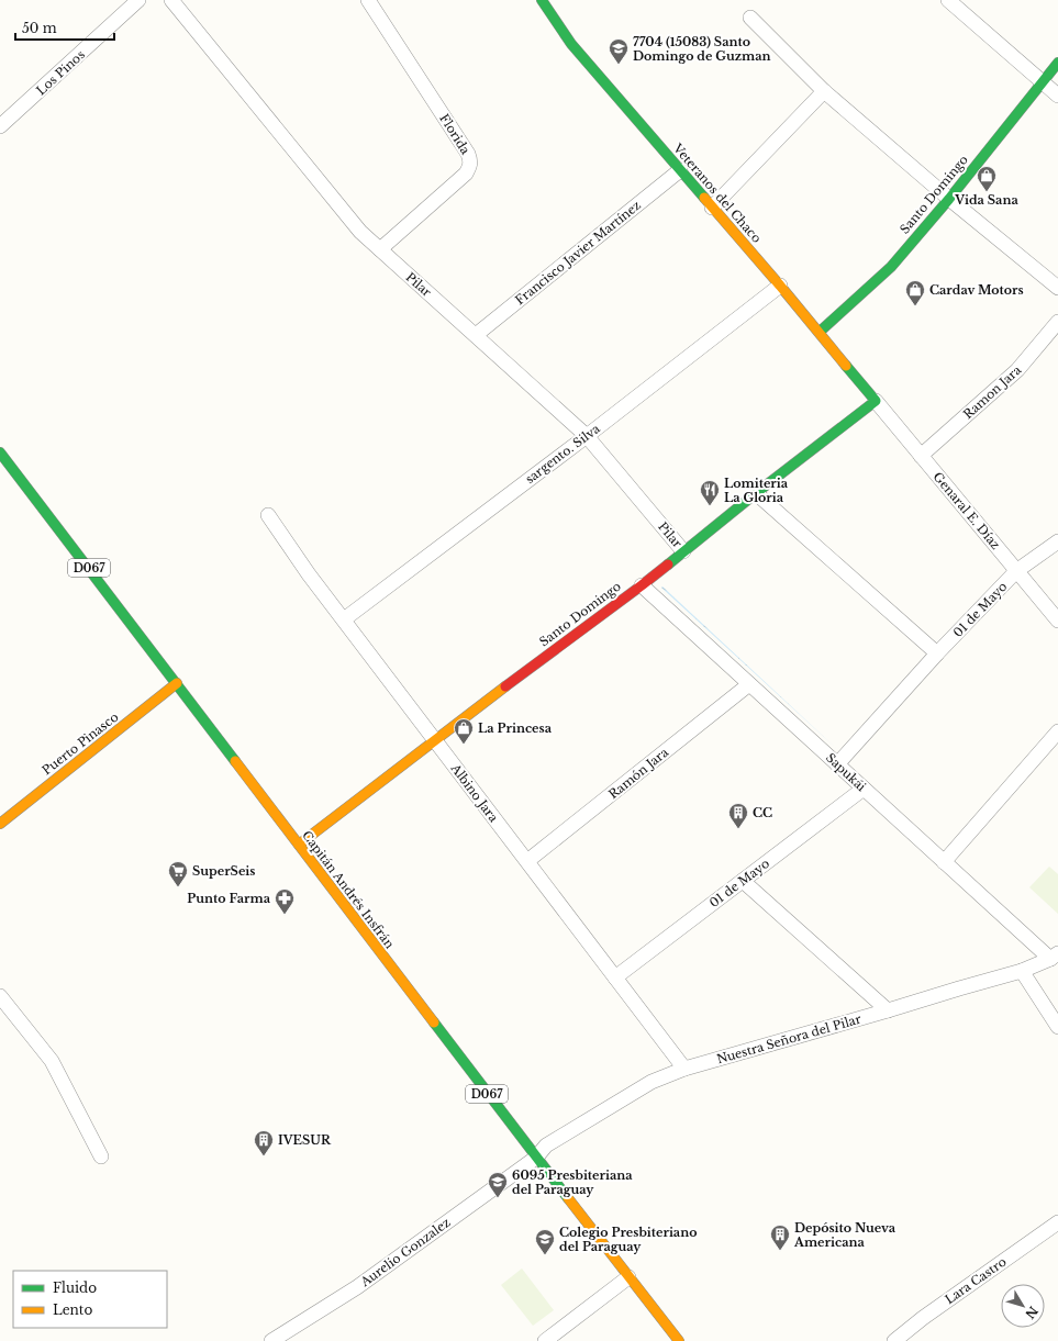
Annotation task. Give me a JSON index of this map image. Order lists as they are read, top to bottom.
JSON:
{
  "streets": {
    "street": [
      "Los Pinos",
      "Florida",
      "Veteranos del Chaco",
      "Santo Domingo",
      "Francisco Javier Martínez",
      "Pilar",
      "Ramon Jara",
      "sargento. Silva",
      "Genaral E. Díaz",
      "D067",
      "01 de Mayo",
      "Puerto Pinasco",
      "Sapukái",
      "Ramón Jara",
      "Albino Jara",
      "Capitán Andrés Insfrán",
      "Nuestra Señora del Pilar",
      "Aurelio Gonzalez",
      "Lara Castro"
    ]
  },
  "crossings": [
    ["Florida", "Pilar"],
    ["Veteranos del Chaco", "Santo Domingo"],
    ["Veteranos del Chaco", "Francisco Javier Martínez"],
    ["Veteranos del Chaco", "sargento. Silva"],
    ["Veteranos del Chaco", "Genaral E. Díaz"],
    ["Santo Domingo", "Pilar"],
    ["Santo Domingo", "Genaral E. Díaz"],
    ["Santo Domingo", "Sapukái"],
    ["Santo Domingo", "Albino Jara"],
    ["Santo Domingo", "Capitán Andrés Insfrán"],
    ["Francisco Javier Martínez", "Pilar"],
    ["Pilar", "sargento. Silva"],
    ["Ramon Jara", "Genaral E. Díaz"],
    ["sargento. Silva", "Albino Jara"],
    ["Genaral E. Díaz", "01 de Mayo"],
    ["01 de Mayo", "Sapukái"],
    ["01 de Mayo", "Albino Jara"],
    ["Puerto Pinasco", "Capitán Andrés Insfrán"],
    ["Sapukái", "Ramón Jara"],
    ["Sapukái", "Nuestra Señora del Pilar"],
    ["Ramón Jara", "Albino Jara"],
    ["Albino Jara", "Nuestra Señora del Pilar"],
    ["Capitán Andrés Insfrán", "Nuestra Señora del Pilar"],
    ["Capitán Andrés Insfrán", "Aurelio Gonzalez"],
    ["Nuestra Señora del Pilar", "Aurelio Gonzalez"]
  ],
  "places": {
    "school or university": ["7704 (15083) Santo Domingo de Guzman", "6095 Presbiteriana del Paraguay", "Colegio Presbiteriano del Paraguay"],
    "shop": ["Vida Sana", "Cardav Motors", "La Princesa"],
    "restaurant": ["Lomiteria La Gloria"],
    "building": ["CC", "IVESUR", "Depósito Nueva Americana"],
    "supermarket": ["SuperSeis"],
    "pharmacy": ["Punto Farma"]
  },
  "legend": ["Fluido", "Lento"],
  "scale_bar": "50 m",
  "north": "bottom right"
}
